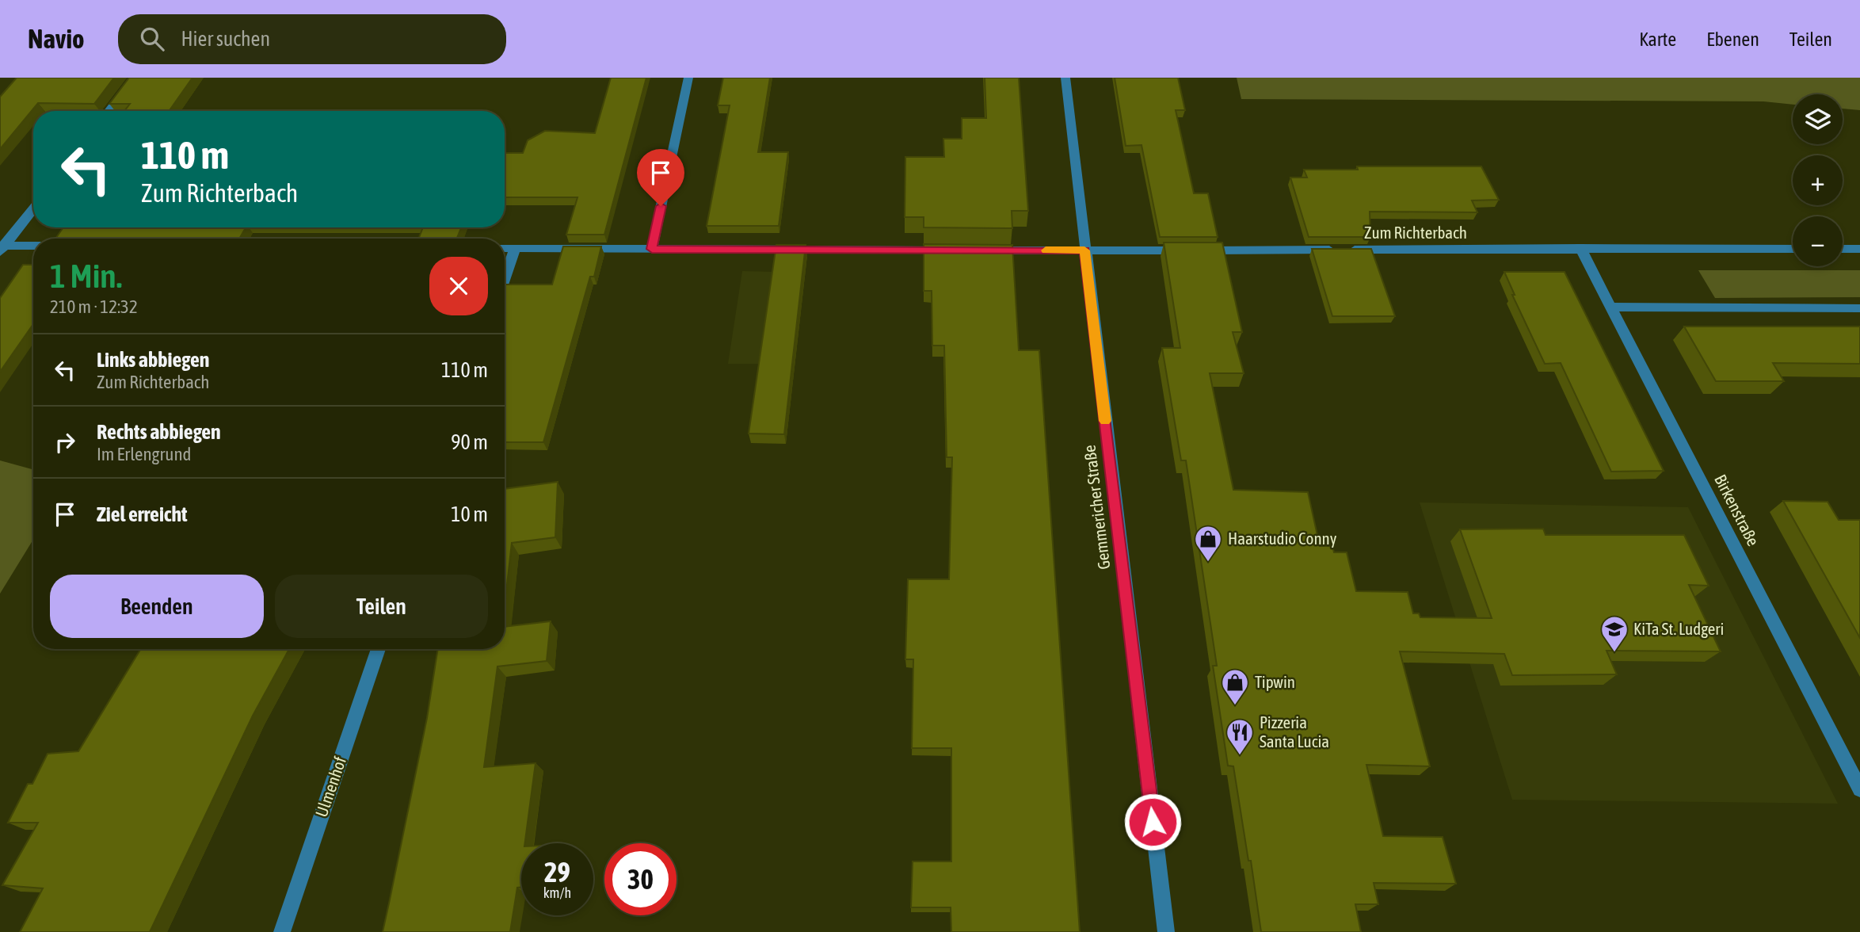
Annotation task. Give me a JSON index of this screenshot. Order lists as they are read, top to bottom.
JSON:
{
  "streets": {
    "street": [
      "Zum Richterbach",
      "Gemmericher Straße",
      "Birkenstraße",
      "Ulmenhof"
    ]
  },
  "crossings": [
    ["Zum Richterbach", "Gemmericher Straße"],
    ["Zum Richterbach", "Birkenstraße"]
  ],
  "places": {
    "shop": ["Haarstudio Conny", "Tipwin"],
    "school or university": ["KiTa St. Ludgeri"],
    "restaurant": ["Pizzeria Santa Lucia"]
  },
  "page": {
    "header": "Navio",
    "search": "Hier suchen",
    "nav": ["Karte", "Ebenen", "Teilen"],
    "map_buttons": ["+", "−"],
    "turn": ["110 m", "Zum Richterbach"],
    "heading": ["1 Min.", "210 m · 12:32"],
    "list": [
      {
        "name": "Links abbiegen",
        "note": "Zum Richterbach",
        "value": "110 m"
      },
      {
        "name": "Rechts abbiegen",
        "note": "Im Erlengrund",
        "value": "90 m"
      },
      {
        "name": "Ziel erreicht",
        "value": "10 m"
      }
    ],
    "buttons": ["Beenden", "Teilen"],
    "speed": "29 km/h",
    "limit": "30"
  }
}
